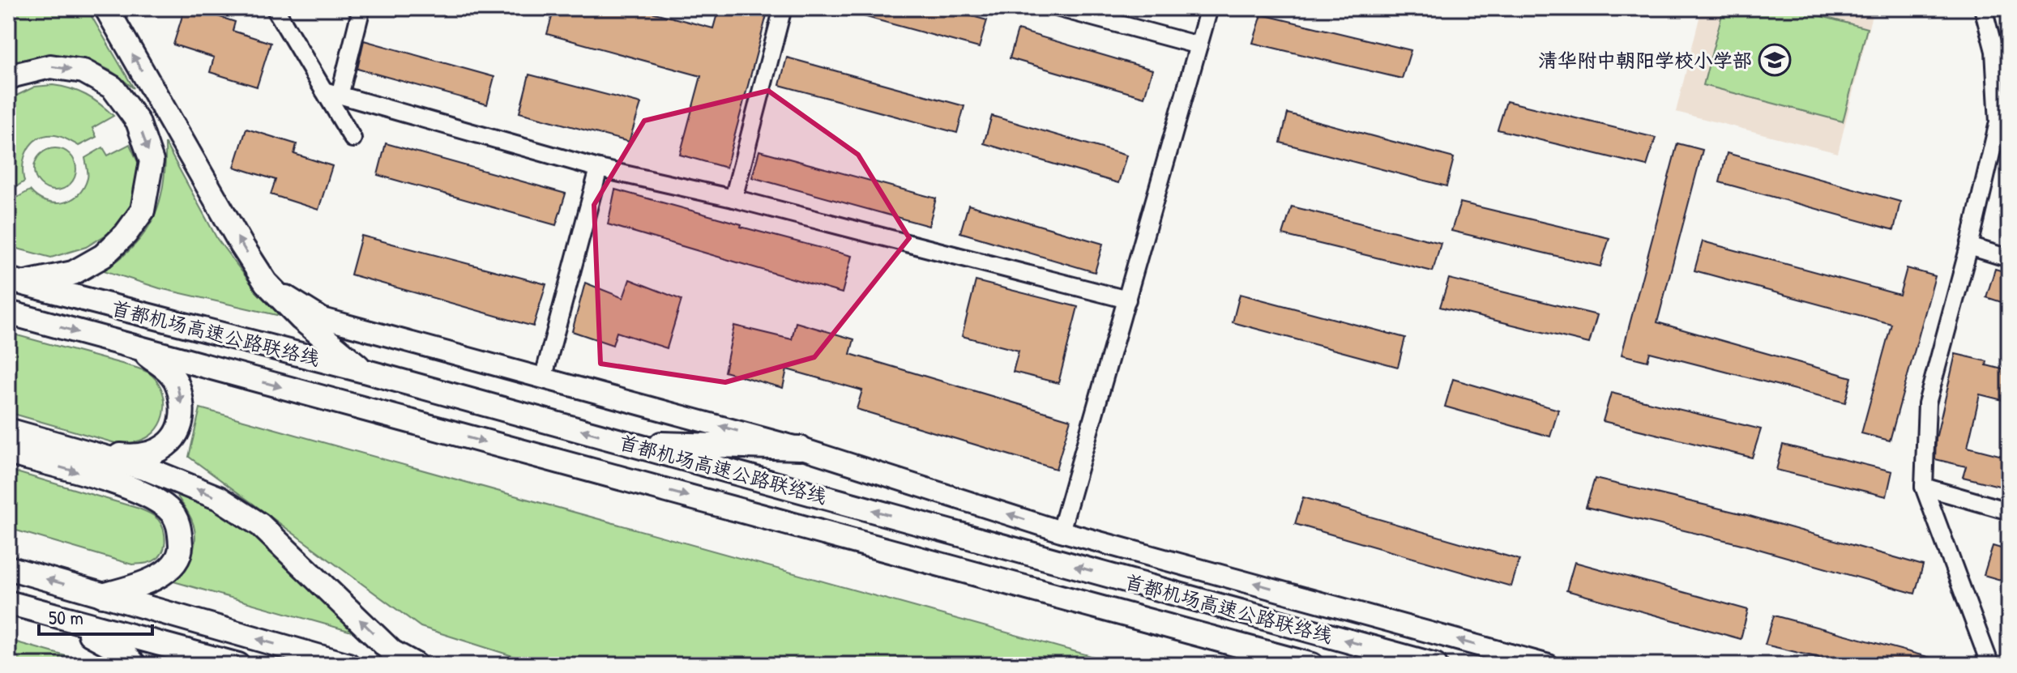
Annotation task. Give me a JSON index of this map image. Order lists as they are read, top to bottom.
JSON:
{
  "streets": {
    "highway": ["首都机场高速公路联络线"]
  },
  "places": {
    "school or university": ["清华附中朝阳学校小学部"]
  },
  "scale_bar": "50 m"
}
